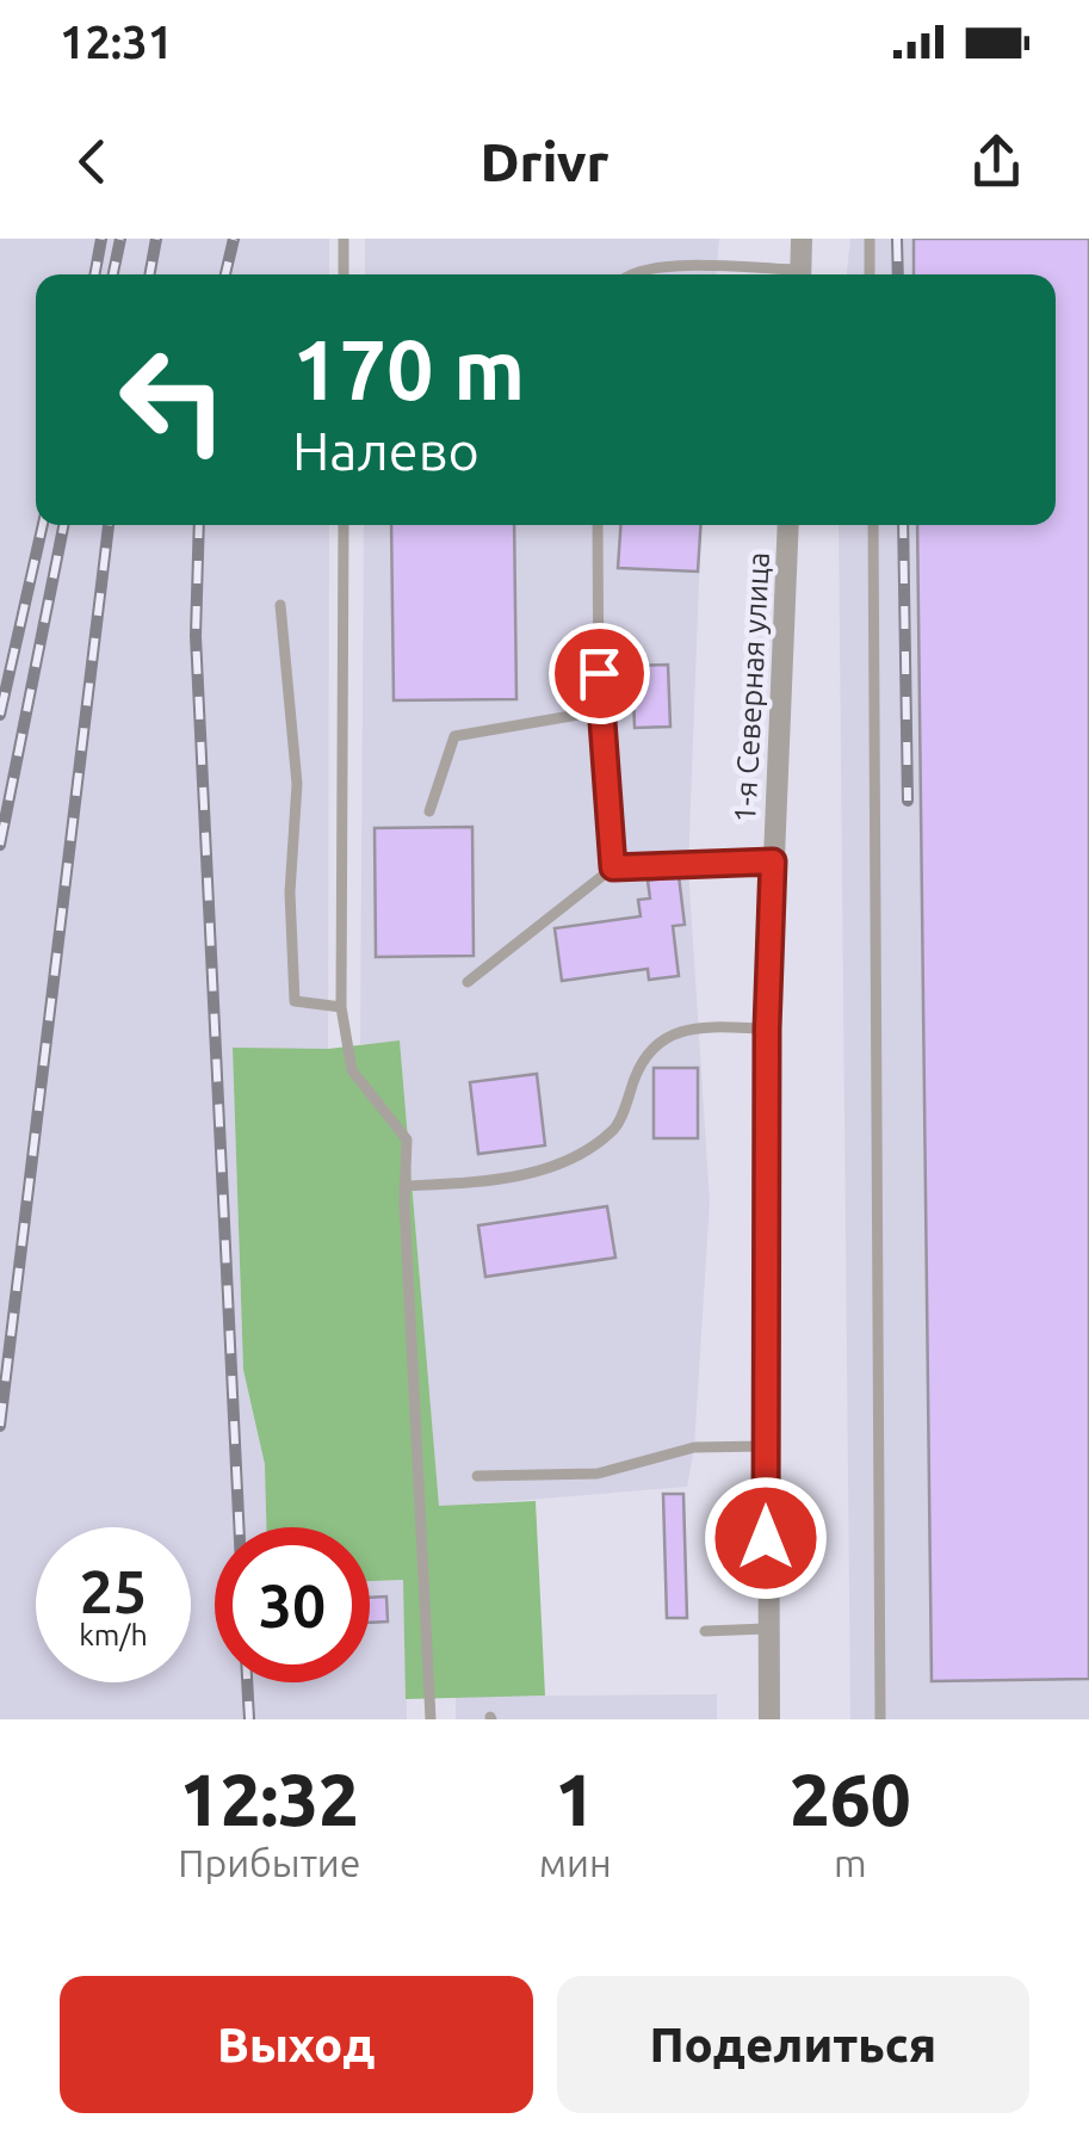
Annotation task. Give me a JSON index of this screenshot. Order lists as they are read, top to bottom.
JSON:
{
  "streets": {
    "street": ["1-я Северная улица"]
  },
  "page": {
    "status": "12:31",
    "header": "Drivr",
    "turn": ["170 m", "Налево"],
    "speed": "25 km/h",
    "limit": "30",
    "eta": [
      "12:32",
      "Прибытие",
      "1",
      "мин",
      "260",
      "m"
    ],
    "buttons": ["Выход", "Поделиться"]
  }
}
